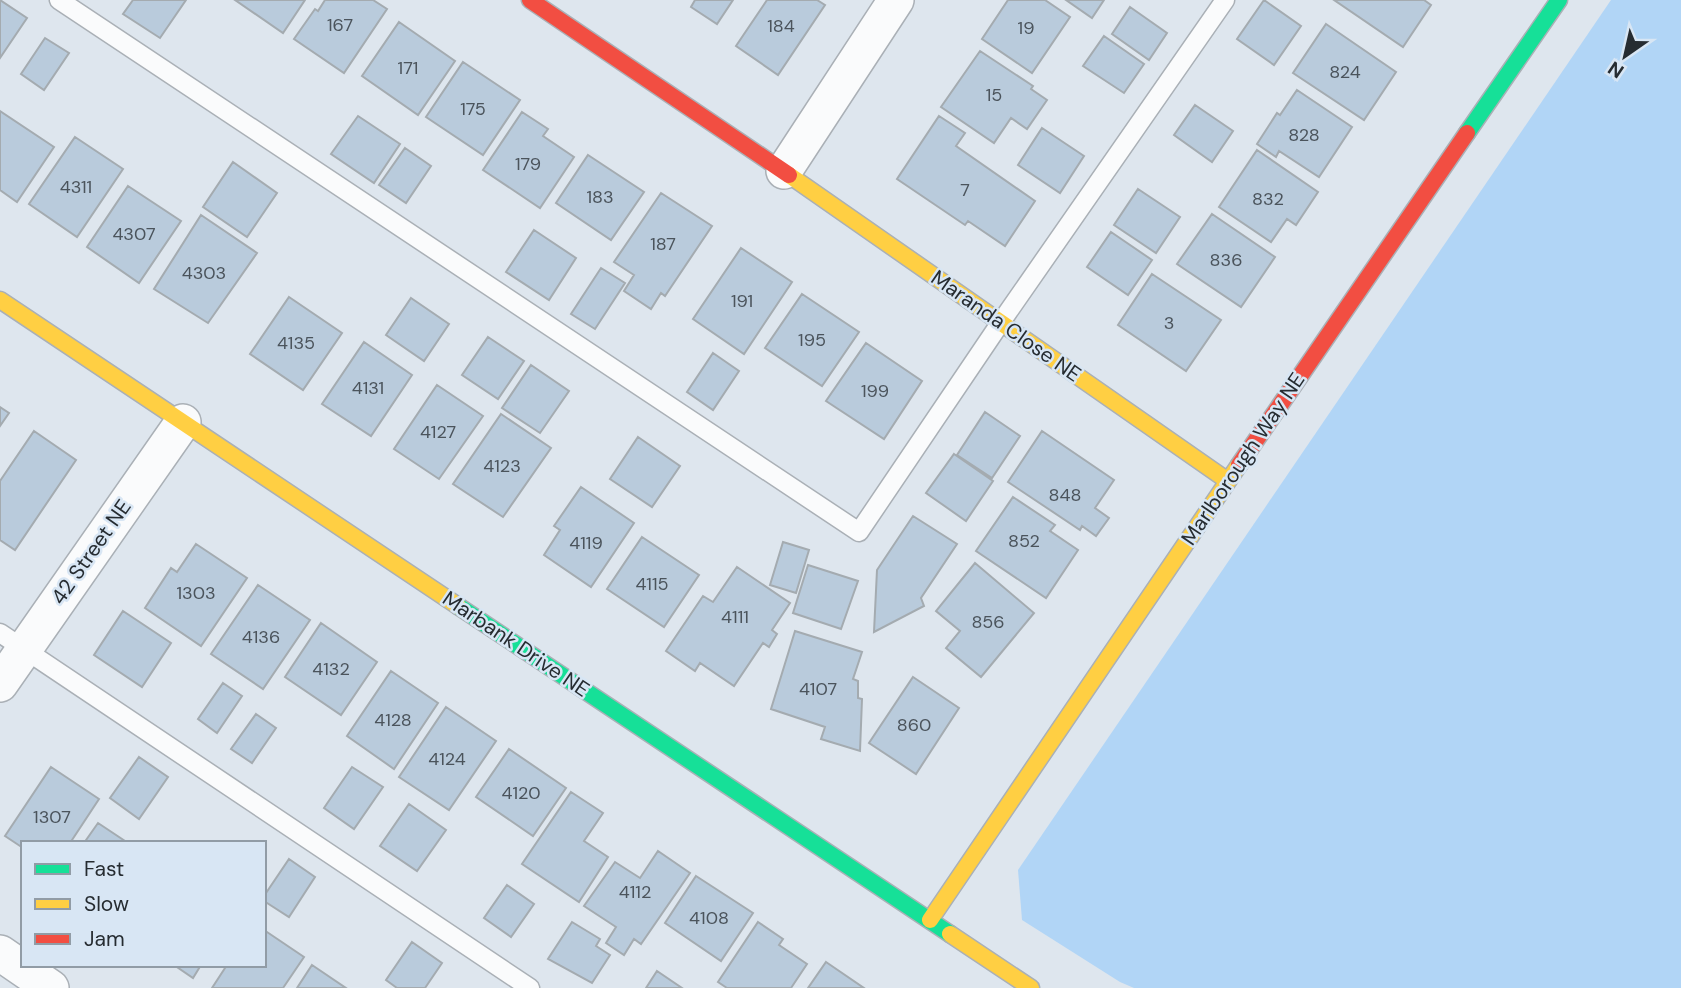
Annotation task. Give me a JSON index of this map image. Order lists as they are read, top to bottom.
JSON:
{
  "streets": {
    "street": [
      "Maranda Close NE",
      "Marlborough Way NE",
      "42 Street NE",
      "Marbank Drive NE"
    ]
  },
  "crossings": [
    ["Maranda Close NE", "Marlborough Way NE"],
    ["Marlborough Way NE", "Marbank Drive NE"],
    ["42 Street NE", "Marbank Drive NE"]
  ],
  "house_numbers": [
    "167",
    "184",
    "19",
    "171",
    "824",
    "15",
    "175",
    "828",
    "179",
    "4311",
    "7",
    "183",
    "832",
    "4307",
    "187",
    "836",
    "4303",
    "191",
    "3",
    "195",
    "4135",
    "4131",
    "199",
    "4127",
    "4123",
    "848",
    "852",
    "4119",
    "4115",
    "1303",
    "4111",
    "856",
    "4136",
    "4132",
    "4107",
    "4128",
    "860",
    "4124",
    "4120",
    "1307",
    "4112",
    "4108"
  ],
  "legend": ["Fast", "Slow", "Jam"],
  "north": "bottom left"
}
